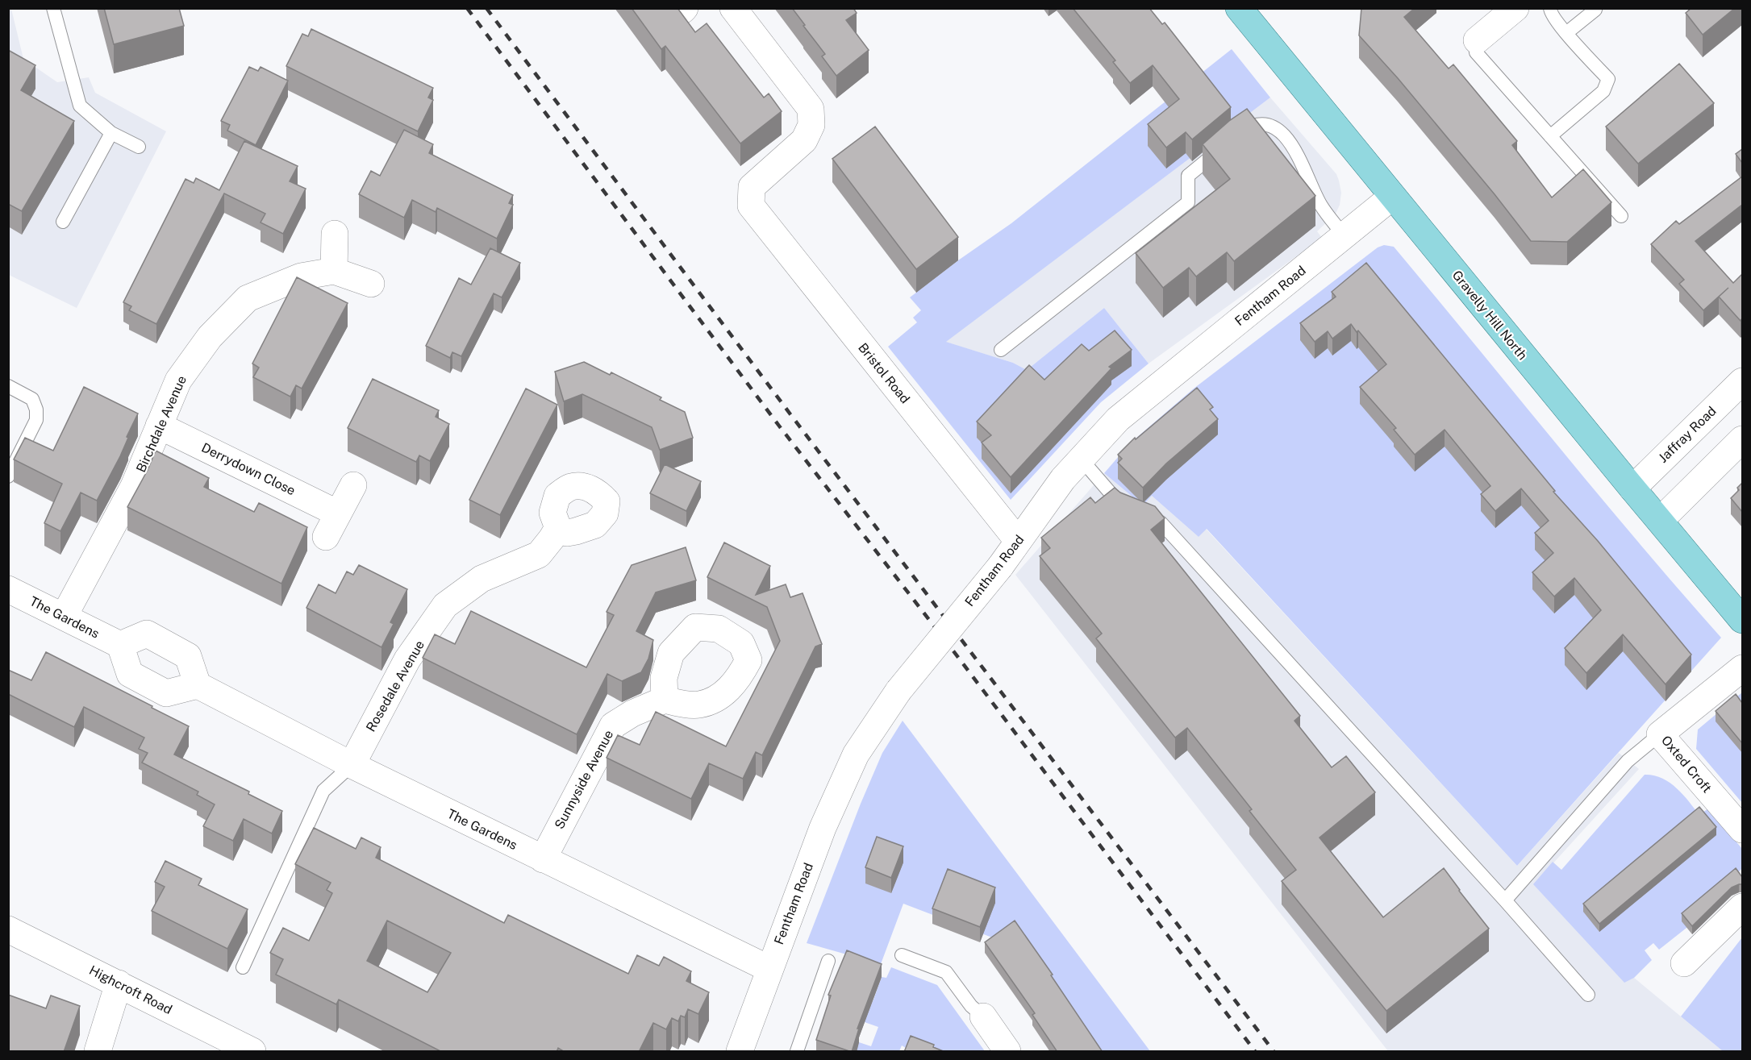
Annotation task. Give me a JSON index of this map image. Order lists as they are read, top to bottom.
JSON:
{
  "streets": {
    "main road": ["Gravelly Hill North"],
    "street": [
      "Fentham Road",
      "Bristol Road",
      "Birchdale Avenue",
      "Jaffray Road",
      "Derrydown Close",
      "The Gardens",
      "Rosedale Avenue",
      "Oxted Croft",
      "Sunnyside Avenue",
      "Highcroft Road"
    ]
  },
  "crossings": [
    ["Fentham Road", "Gravelly Hill North"],
    ["Fentham Road", "Bristol Road"],
    ["Fentham Road", "The Gardens"],
    ["Gravelly Hill North", "Jaffray Road"],
    ["Birchdale Avenue", "Derrydown Close"],
    ["Birchdale Avenue", "The Gardens"],
    ["The Gardens", "Rosedale Avenue"],
    ["The Gardens", "Sunnyside Avenue"]
  ]
}
